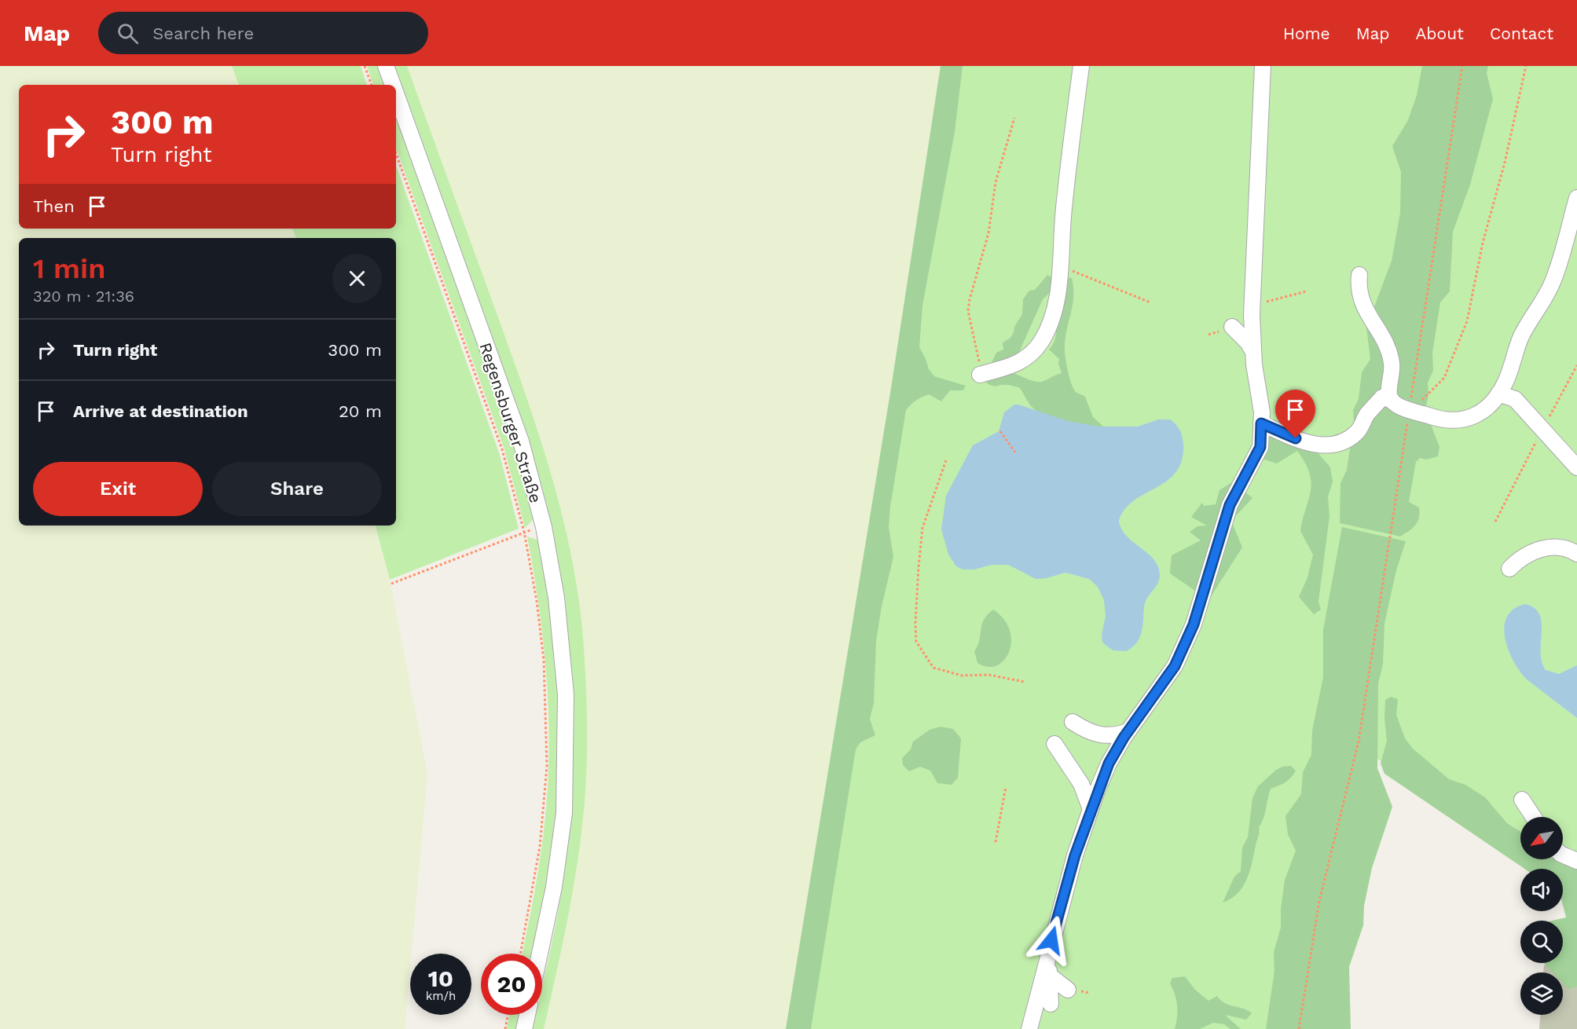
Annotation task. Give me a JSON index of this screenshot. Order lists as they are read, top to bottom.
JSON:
{
  "streets": {
    "street": ["Regensburger Straße"]
  },
  "north": "bottom left",
  "page": {
    "header": "Map",
    "search": "Search here",
    "nav": [
      "Home",
      "Map",
      "About",
      "Contact"
    ],
    "turn": ["300 m", "Turn right"],
    "then": "Then",
    "heading": ["1 min", "320 m · 21:36"],
    "list": [
      {
        "name": "Turn right",
        "value": "300 m"
      },
      {
        "name": "Arrive at destination",
        "value": "20 m"
      }
    ],
    "buttons": ["Exit", "Share"],
    "speed": "10 km/h",
    "limit": "20"
  }
}
